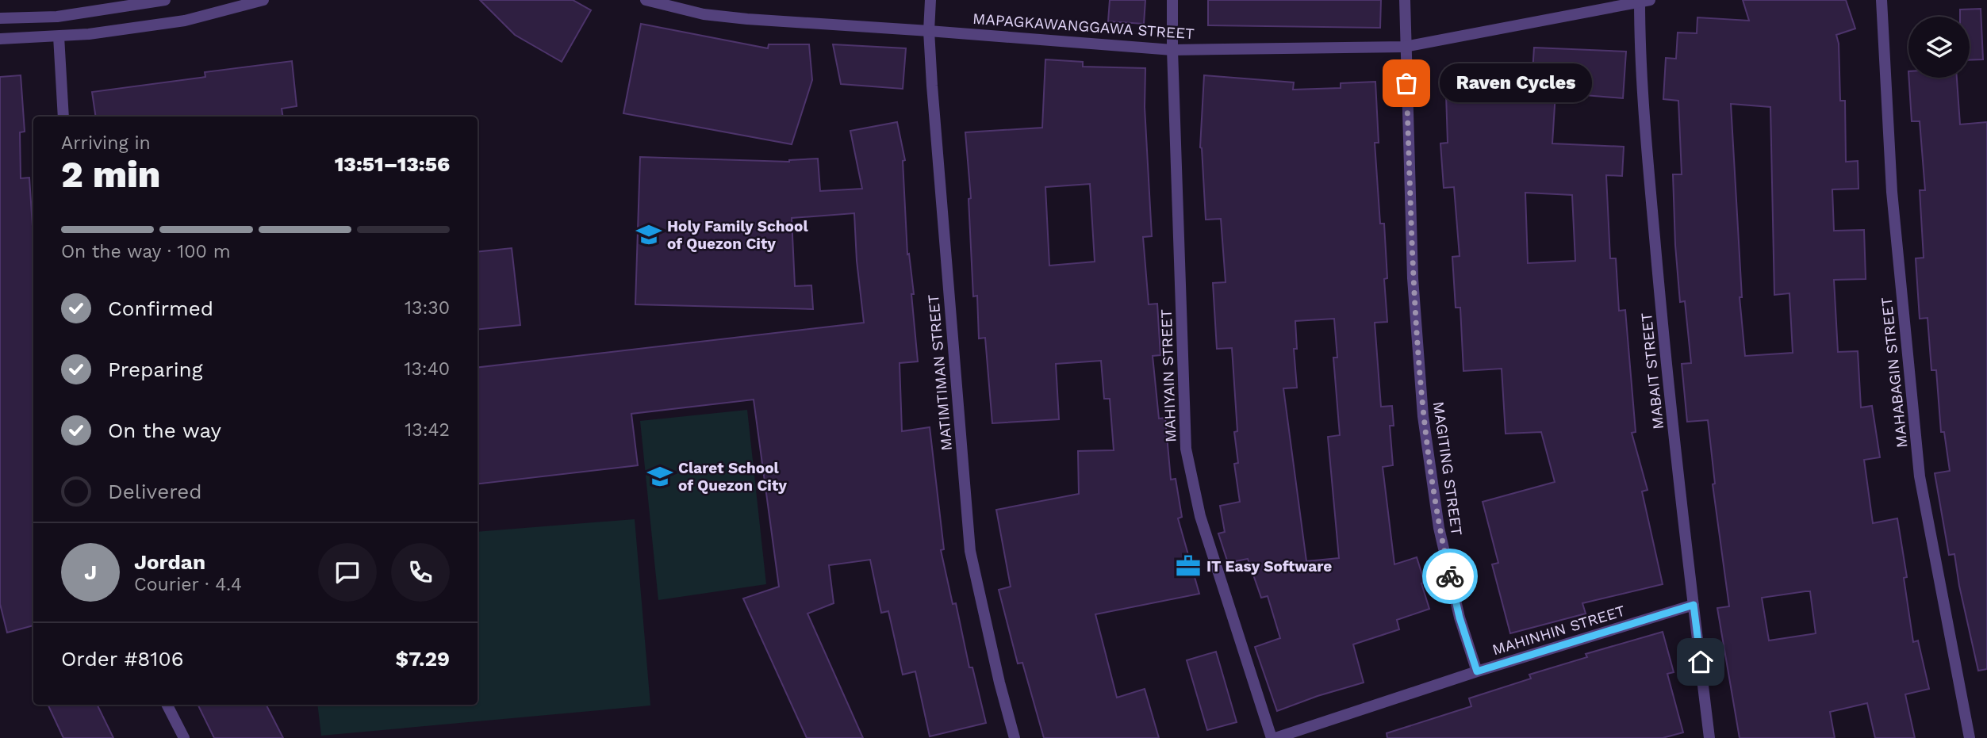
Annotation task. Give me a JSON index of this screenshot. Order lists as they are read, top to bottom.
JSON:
{
  "streets": {
    "street": [
      "MAPAGKAWANGGAWA STREET",
      "MABAIT STREET",
      "MATIMTIMAN STREET",
      "MAHABAGIN STREET",
      "MAHIYAIN STREET",
      "MAGITING STREET",
      "MAHINHIN STREET"
    ]
  },
  "crossings": [
    ["MAPAGKAWANGGAWA STREET", "MABAIT STREET"],
    ["MAPAGKAWANGGAWA STREET", "MATIMTIMAN STREET"],
    ["MAPAGKAWANGGAWA STREET", "MAHIYAIN STREET"],
    ["MAPAGKAWANGGAWA STREET", "MAGITING STREET"],
    ["MABAIT STREET", "MAHINHIN STREET"],
    ["MAHIYAIN STREET", "MAHINHIN STREET"],
    ["MAGITING STREET", "MAHINHIN STREET"]
  ],
  "places": {
    "other": ["Raven Cycles"],
    "school or university": ["Holy Family School of Quezon City", "Claret School of Quezon City"],
    "office": ["IT Easy Software"]
  },
  "page": {
    "bubble": "Raven Cycles",
    "heading": ["2 min", "Arriving in", "13:51–13:56"],
    "panel": [
      "Jordan",
      "Courier · 4.4",
      "Order #8106",
      "$7.29"
    ],
    "bar": "On the way · 100 m",
    "list": [
      ["Confirmed", "13:30"],
      ["Preparing", "13:40"],
      ["On the way", "13:42"],
      "Delivered"
    ],
    "round": "J"
  }
}
